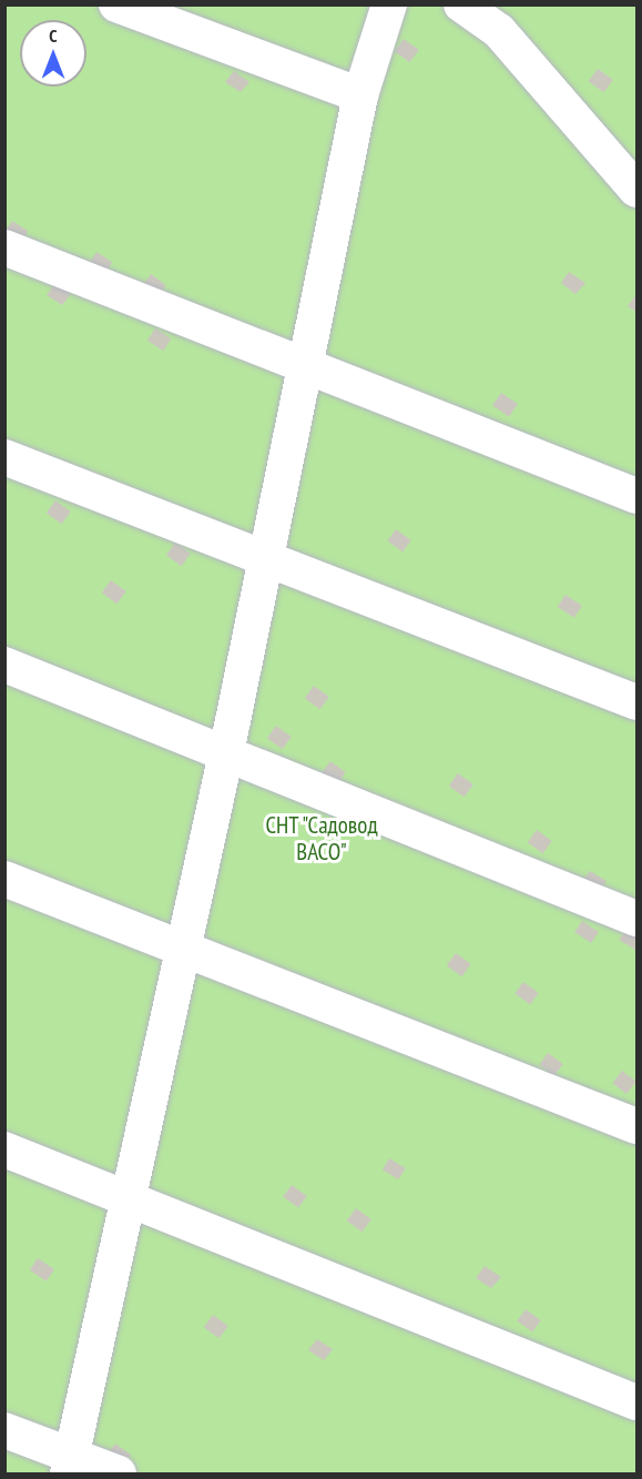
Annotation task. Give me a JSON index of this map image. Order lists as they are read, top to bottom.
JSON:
{
  "parks": ["СНТ \"Садовод ВАСО\""],
  "north": "top"
}
